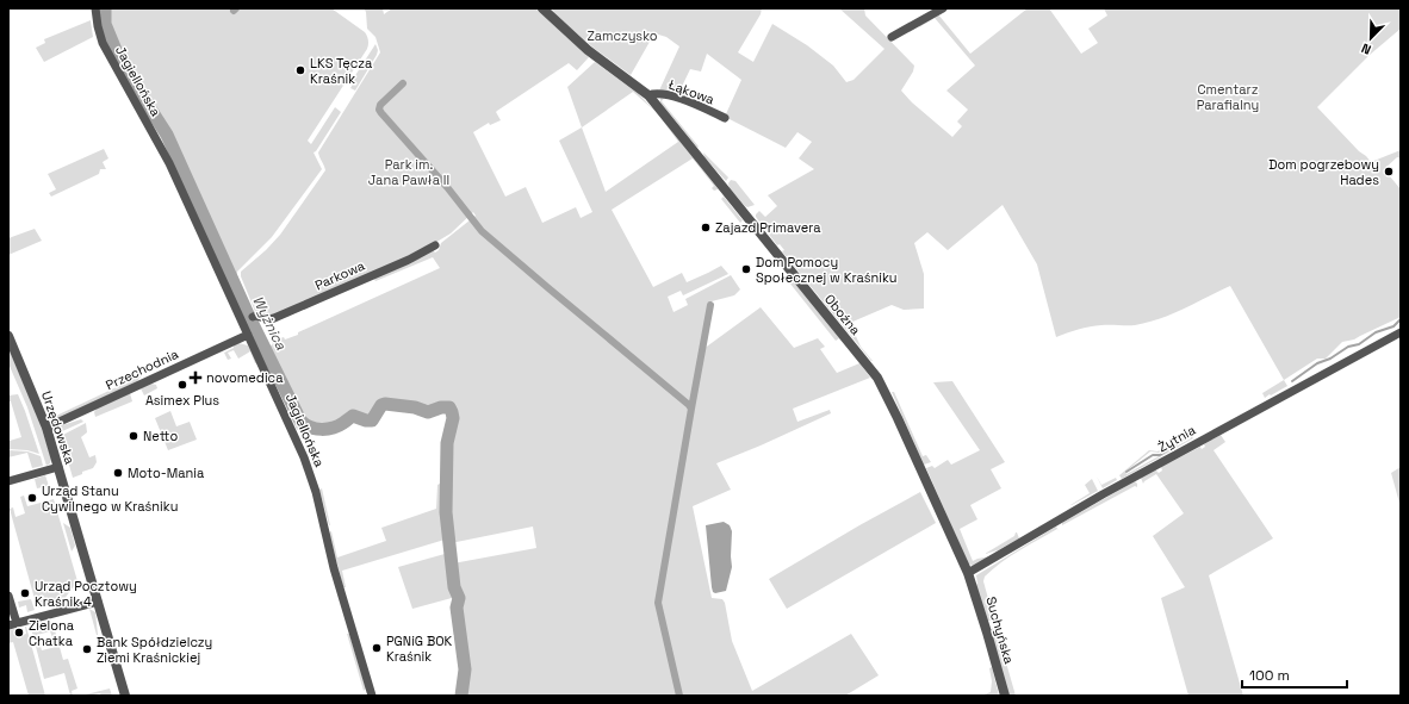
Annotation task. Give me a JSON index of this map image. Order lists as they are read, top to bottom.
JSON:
{
  "streets": {
    "street": [
      "Jagiellońska",
      "Łąkowa",
      "Parkowa",
      "Oboźna",
      "Przechodnia",
      "Urzędowska",
      "Żytnia",
      "Suchyńska"
    ]
  },
  "crossings": [
    ["Jagiellońska", "Parkowa"],
    ["Jagiellońska", "Przechodnia"],
    ["Łąkowa", "Oboźna"],
    ["Oboźna", "Żytnia"],
    ["Oboźna", "Suchyńska"],
    ["Przechodnia", "Urzędowska"],
    ["Żytnia", "Suchyńska"]
  ],
  "water": ["Wyżnica"],
  "parks": ["Zamczysko", "Cmentarz Parafialny", "Park im. Jana Pawła II"],
  "places": {
    "other": [
      "LKS Tęcza Kraśnik",
      "Dom pogrzebowy Hades",
      "Zajazd Primavera",
      "Dom Pomocy Społecznej w Kraśniku",
      "Asimex Plus",
      "Netto",
      "Moto-Mania",
      "Urząd Stanu Cywilnego w Kraśniku",
      "Urząd Pocztowy Kraśnik 4",
      "Zielona Chatka",
      "PGNiG BOK Kraśnik",
      "Bank Spółdzielczy Ziemi Kraśnickiej"
    ],
    "health": ["novomedica"]
  },
  "scale_bar": "100 m",
  "north": "bottom left"
}
